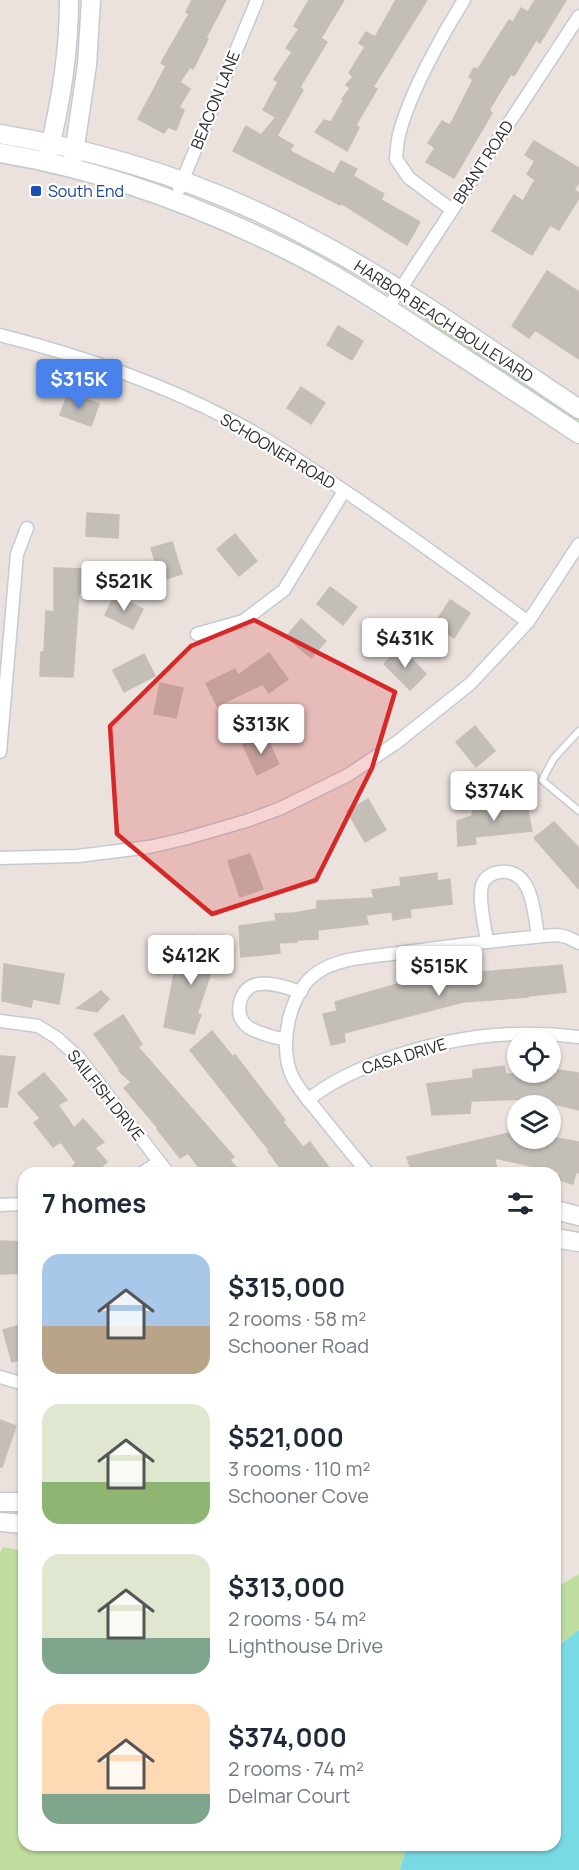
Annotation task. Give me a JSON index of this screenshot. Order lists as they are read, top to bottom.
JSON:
{
  "streets": {
    "street": [
      "BEACON LANE",
      "BRANT ROAD",
      "HARBOR BEACH BOULEVARD",
      "SCHOONER ROAD",
      "CASA DRIVE",
      "SAILFISH DRIVE"
    ]
  },
  "crossings": [
    ["BEACON LANE", "HARBOR BEACH BOULEVARD"],
    ["BRANT ROAD", "HARBOR BEACH BOULEVARD"]
  ],
  "places": {
    "transit": ["South End"]
  },
  "page": {
    "price": [
      "$315K",
      "$521K",
      "$431K",
      "$313K",
      "$374K",
      "$412K",
      "$515K"
    ],
    "heading": "7 homes",
    "list": [
      {
        "name": "$315,000",
        "note": "2 rooms · 58 m² · Schooner Road"
      },
      {
        "name": "$521,000",
        "note": "3 rooms · 110 m² · Schooner Cove"
      },
      {
        "name": "$313,000",
        "note": "2 rooms · 54 m² · Lighthouse Drive"
      },
      {
        "name": "$374,000",
        "note": "2 rooms · 74 m² · Delmar Court"
      }
    ]
  }
}
